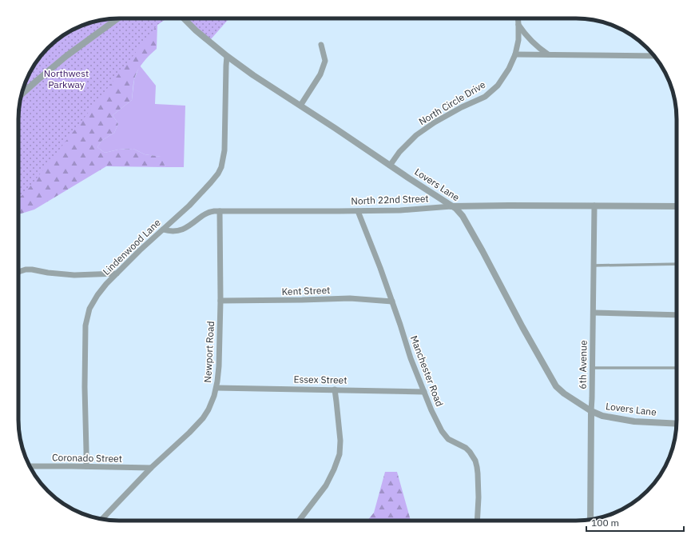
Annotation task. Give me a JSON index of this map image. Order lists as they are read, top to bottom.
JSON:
{
  "streets": {
    "street": [
      "North Circle Drive",
      "Lovers Lane",
      "North 22nd Street",
      "Lindenwood Lane",
      "Kent Street",
      "Newport Road",
      "6th Avenue",
      "Manchester Road",
      "Essex Street",
      "Coronado Street"
    ]
  },
  "crossings": [
    ["North Circle Drive", "Lovers Lane"],
    ["Lovers Lane", "North 22nd Street"],
    ["Lovers Lane", "Lindenwood Lane"],
    ["Lovers Lane", "6th Avenue"],
    ["North 22nd Street", "Lindenwood Lane"],
    ["North 22nd Street", "Newport Road"],
    ["North 22nd Street", "6th Avenue"],
    ["North 22nd Street", "Manchester Road"],
    ["Lindenwood Lane", "Coronado Street"],
    ["Kent Street", "Newport Road"],
    ["Kent Street", "Manchester Road"],
    ["Newport Road", "Essex Street"],
    ["Newport Road", "Coronado Street"],
    ["Manchester Road", "Essex Street"]
  ],
  "parks": ["Northwest Parkway"],
  "scale_bar": "100 m"
}
